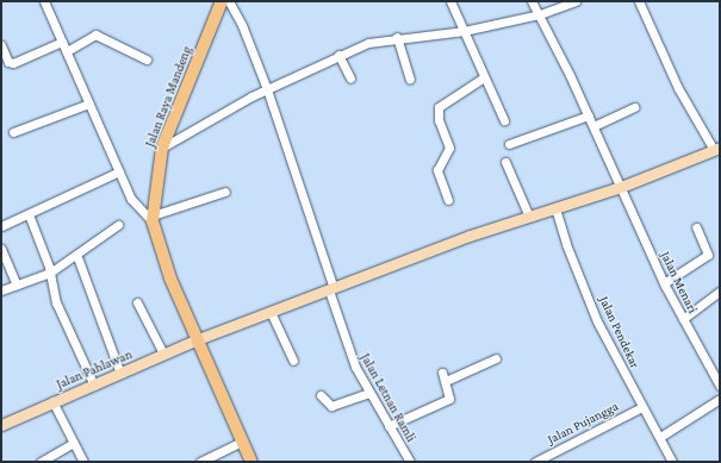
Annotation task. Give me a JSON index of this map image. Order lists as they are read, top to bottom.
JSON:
{
  "streets": {
    "highway": ["Jalan Raya Mandeng"],
    "main road": ["Jalan Pahlawan"],
    "street": [
      "Jalan Menari",
      "Jalan Pendekar",
      "Jalan Letnan Ramli",
      "Jalan Pujangga"
    ]
  },
  "crossings": [
    ["Jalan Raya Mandeng", "Jalan Pahlawan"],
    ["Jalan Menari", "Jalan Pahlawan"],
    ["Jalan Pendekar", "Jalan Pahlawan"],
    ["Jalan Pendekar", "Jalan Pujangga"],
    ["Jalan Pahlawan", "Jalan Letnan Ramli"]
  ]
}
